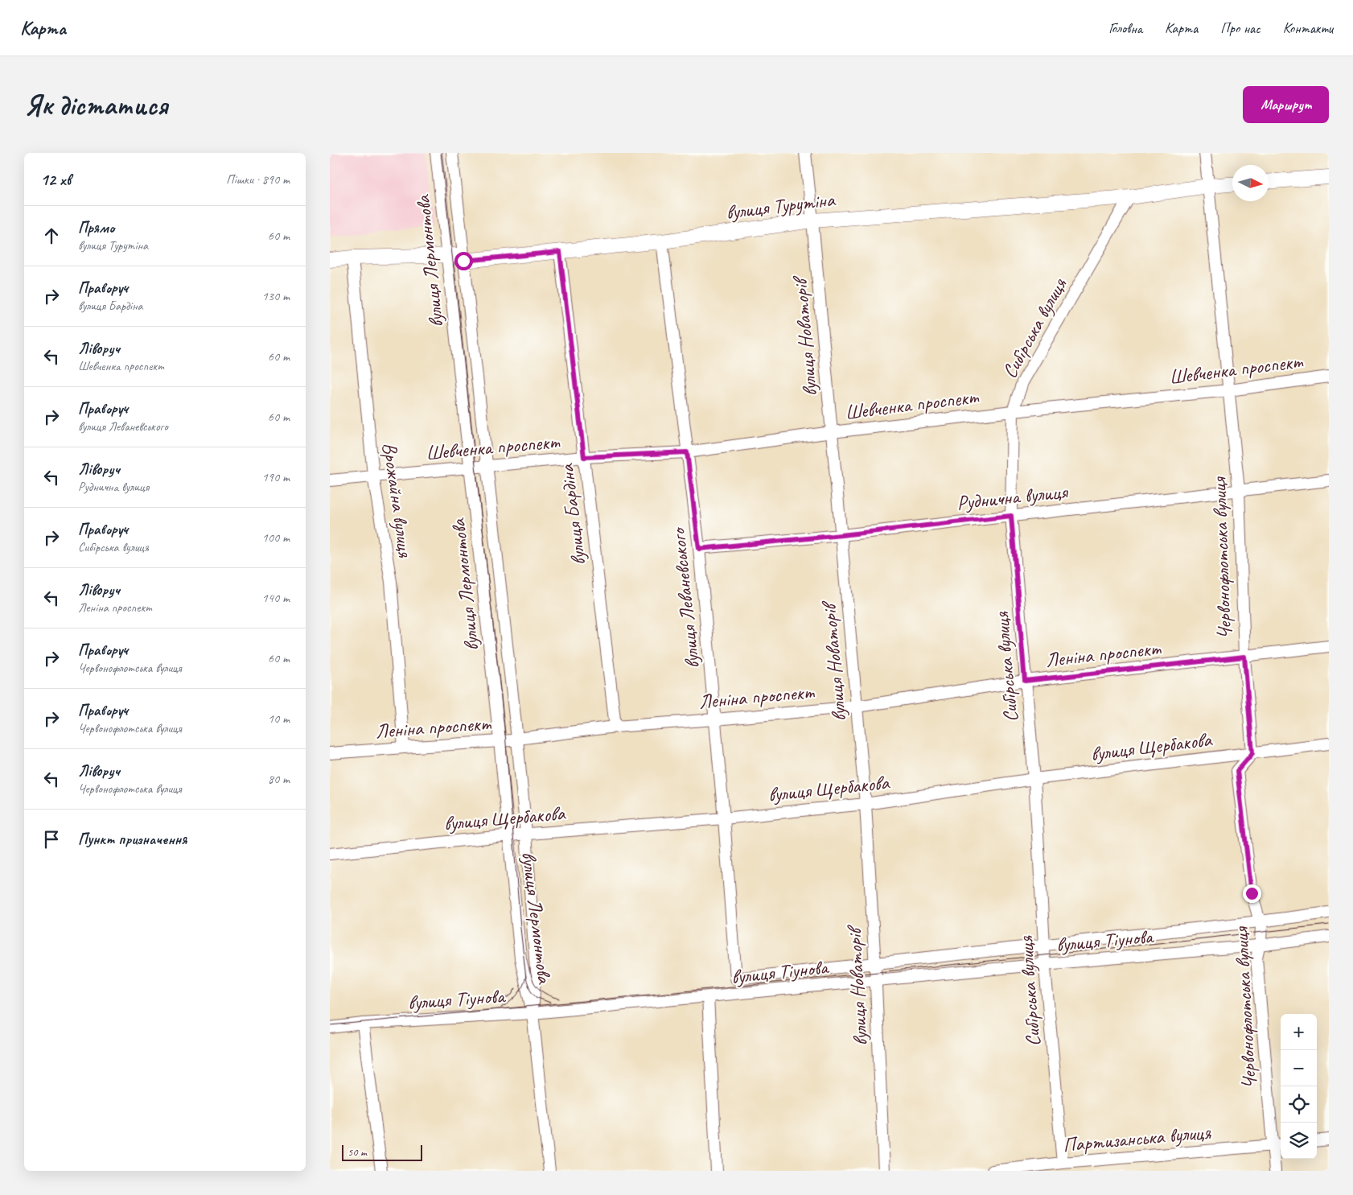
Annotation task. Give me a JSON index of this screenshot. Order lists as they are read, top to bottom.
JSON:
{
  "streets": {
    "street": [
      "вулиця Турутіна",
      "вулиця Лермонтова",
      "Сибірська вулиця",
      "вулиця Новаторів",
      "Шевченка проспект",
      "Руднична вулиця",
      "Врожайна вулиця",
      "вулиця Бардіна",
      "Червонофлотська вулиця",
      "вулиця Леваневського",
      "Леніна проспект",
      "вулиця Щербакова",
      "вулиця Тіунова",
      "Партизанська вулиця"
    ]
  },
  "crossings": [
    ["вулиця Турутіна", "вулиця Лермонтова"],
    ["вулиця Турутіна", "Сибірська вулиця"],
    ["вулиця Турутіна", "вулиця Новаторів"],
    ["вулиця Турутіна", "Врожайна вулиця"],
    ["вулиця Турутіна", "вулиця Бардіна"],
    ["вулиця Турутіна", "Червонофлотська вулиця"],
    ["вулиця Турутіна", "вулиця Леваневського"],
    ["вулиця Лермонтова", "Шевченка проспект"],
    ["вулиця Лермонтова", "Леніна проспект"],
    ["вулиця Лермонтова", "вулиця Щербакова"],
    ["вулиця Лермонтова", "вулиця Тіунова"],
    ["Сибірська вулиця", "Шевченка проспект"],
    ["Сибірська вулиця", "Руднична вулиця"],
    ["Сибірська вулиця", "Леніна проспект"],
    ["Сибірська вулиця", "вулиця Щербакова"],
    ["Сибірська вулиця", "вулиця Тіунова"],
    ["Сибірська вулиця", "Партизанська вулиця"],
    ["вулиця Новаторів", "Шевченка проспект"],
    ["вулиця Новаторів", "Руднична вулиця"],
    ["вулиця Новаторів", "вулиця Леваневського"],
    ["вулиця Новаторів", "Леніна проспект"],
    ["вулиця Новаторів", "вулиця Щербакова"],
    ["вулиця Новаторів", "вулиця Тіунова"],
    ["Шевченка проспект", "Врожайна вулиця"],
    ["Шевченка проспект", "вулиця Бардіна"],
    ["Шевченка проспект", "Червонофлотська вулиця"],
    ["Шевченка проспект", "вулиця Леваневського"],
    ["Руднична вулиця", "Червонофлотська вулиця"],
    ["Руднична вулиця", "вулиця Леваневського"],
    ["Врожайна вулиця", "Леніна проспект"],
    ["вулиця Бардіна", "Леніна проспект"],
    ["Червонофлотська вулиця", "Леніна проспект"],
    ["Червонофлотська вулиця", "вулиця Щербакова"],
    ["Червонофлотська вулиця", "вулиця Тіунова"],
    ["Червонофлотська вулиця", "Партизанська вулиця"],
    ["вулиця Леваневського", "Леніна проспект"],
    ["вулиця Леваневського", "вулиця Щербакова"]
  ],
  "scale_bar": "50 m",
  "north": "right",
  "page": {
    "header": "Карта",
    "nav": [
      "Головна",
      "Карта",
      "Про нас",
      "Контакти"
    ],
    "buttons": "Маршрут",
    "title": "Як дістатися",
    "heading": ["12 хв", "Пішки · 890 m"],
    "list": [
      ["Прямо", "вулиця Турутіна", "60 m"],
      ["Праворуч", "вулиця Бардіна", "130 m"],
      ["Ліворуч", "Шевченка проспект", "60 m"],
      ["Праворуч", "вулиця Леваневського", "60 m"],
      ["Ліворуч", "Руднична вулиця", "190 m"],
      ["Праворуч", "Сибірська вулиця", "100 m"],
      ["Ліворуч", "Леніна проспект", "140 m"],
      ["Праворуч", "Червонофлотська вулиця", "60 m"],
      ["Праворуч", "Червонофлотська вулиця", "10 m"],
      ["Ліворуч", "Червонофлотська вулиця", "80 m"],
      "Пункт призначення"
    ],
    "map_buttons": ["+", "−"],
    "scale": "50 m"
  }
}
